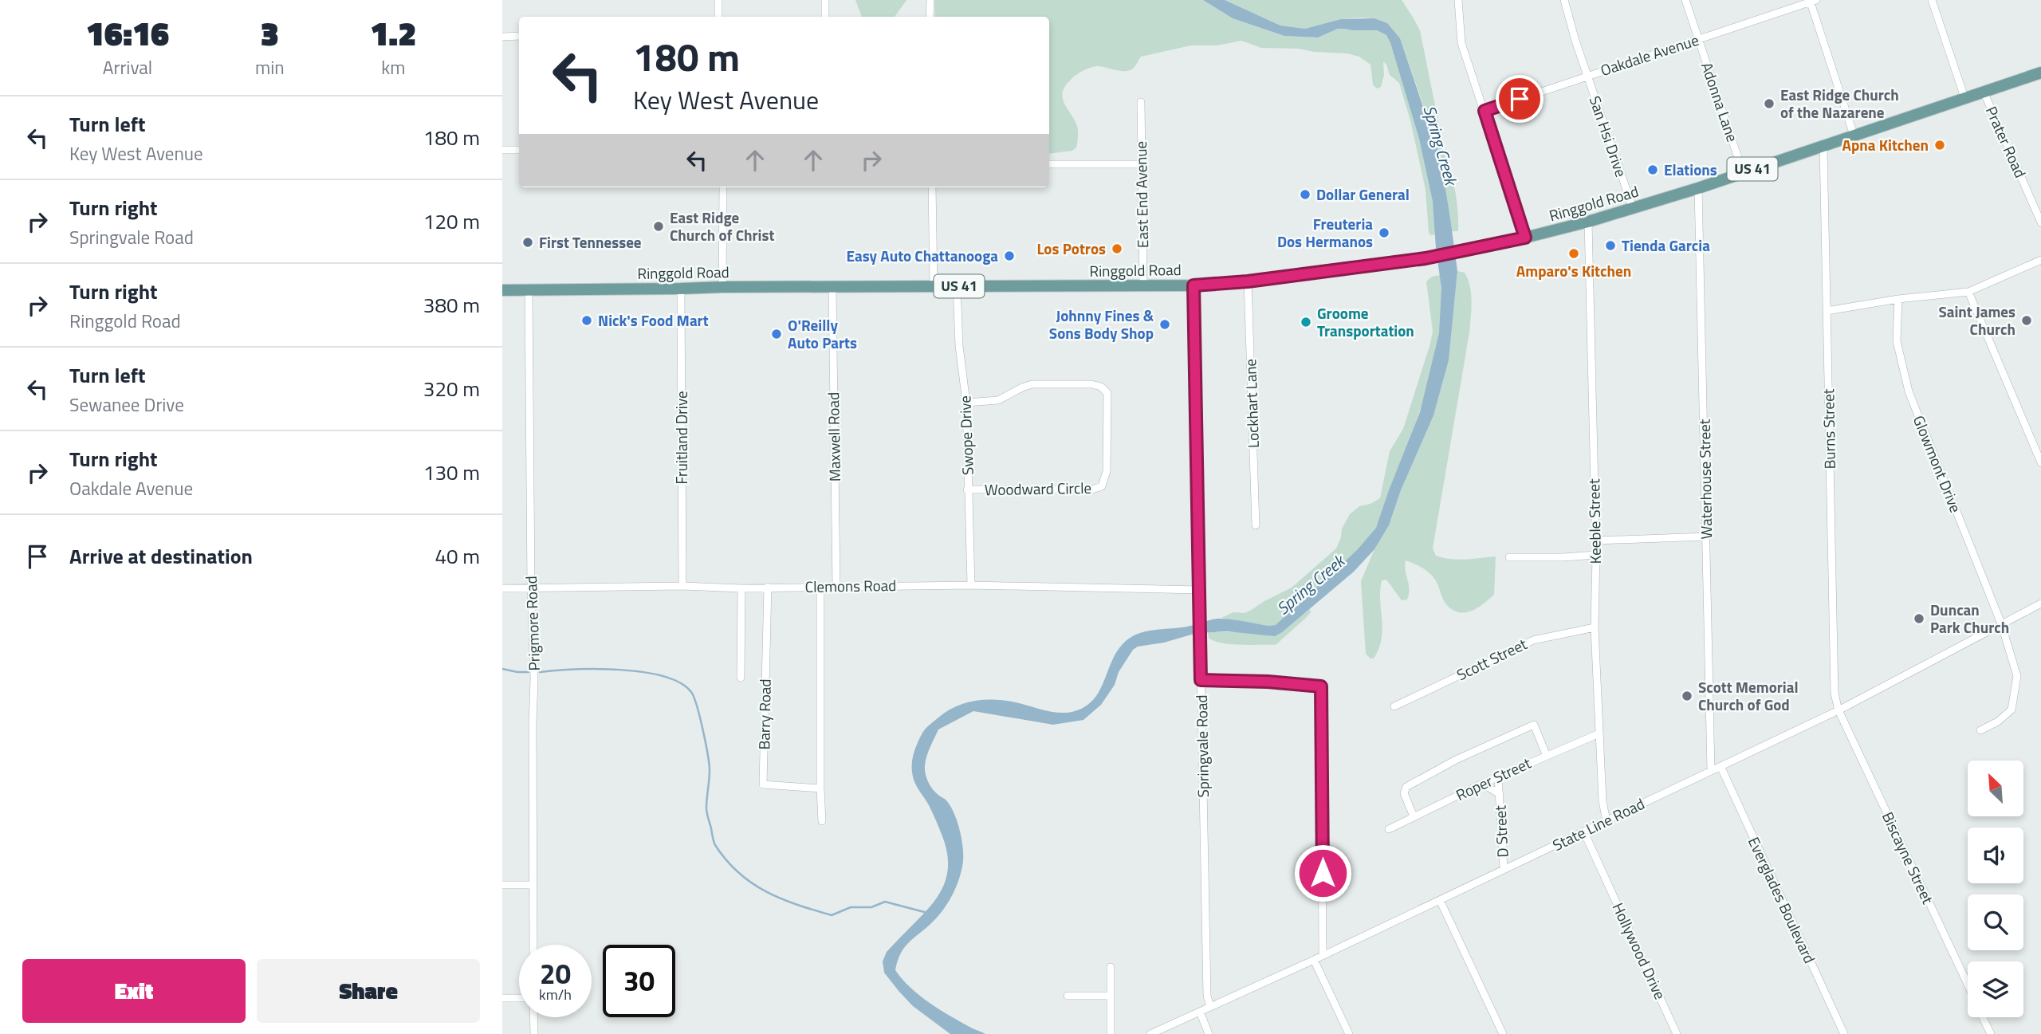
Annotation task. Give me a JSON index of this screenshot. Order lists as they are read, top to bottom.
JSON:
{
  "streets": {
    "main road": ["US 41", "Ringgold Road"],
    "street": [
      "Oakdale Avenue",
      "Adonna Lane",
      "San Hsi Drive",
      "Prater Road",
      "East End Avenue",
      "Lockhart Lane",
      "Burns Street",
      "Swope Drive",
      "Maxwell Road",
      "Fruitland Drive",
      "Glowmont Drive",
      "Waterhouse Street",
      "Woodward Circle",
      "Keeble Street",
      "Clemons Road",
      "Prigmore Road",
      "Scott Street",
      "Barry Road",
      "Springvale Road",
      "Roper Street",
      "State Line Road",
      "D Street",
      "Biscayne Street",
      "Everglades Boulevard",
      "Hollywood Drive"
    ]
  },
  "crossings": [
    ["Oakdale Avenue", "Adonna Lane"],
    ["Oakdale Avenue", "San Hsi Drive"],
    ["Adonna Lane", "Ringgold Road"],
    ["San Hsi Drive", "Ringgold Road"],
    ["Prater Road", "Ringgold Road"],
    ["East End Avenue", "Ringgold Road"],
    ["Ringgold Road", "Lockhart Lane"],
    ["Ringgold Road", "Burns Street"],
    ["Ringgold Road", "Swope Drive"],
    ["Ringgold Road", "Maxwell Road"],
    ["Ringgold Road", "Fruitland Drive"],
    ["Ringgold Road", "Waterhouse Street"],
    ["Ringgold Road", "Keeble Street"],
    ["Ringgold Road", "Prigmore Road"],
    ["Ringgold Road", "Springvale Road"],
    ["Burns Street", "State Line Road"],
    ["Burns Street", "Biscayne Street"],
    ["Swope Drive", "Woodward Circle"],
    ["Swope Drive", "Clemons Road"],
    ["Maxwell Road", "Clemons Road"],
    ["Fruitland Drive", "Clemons Road"],
    ["Glowmont Drive", "State Line Road"],
    ["Waterhouse Street", "State Line Road"],
    ["Keeble Street", "Scott Street"],
    ["Keeble Street", "Roper Street"],
    ["Keeble Street", "State Line Road"],
    ["Clemons Road", "Prigmore Road"],
    ["Clemons Road", "Barry Road"],
    ["Clemons Road", "Springvale Road"],
    ["Springvale Road", "State Line Road"],
    ["Roper Street", "D Street"],
    ["State Line Road", "D Street"],
    ["State Line Road", "Biscayne Street"],
    ["State Line Road", "Everglades Boulevard"],
    ["State Line Road", "Hollywood Drive"]
  ],
  "water": ["Spring Creek"],
  "places": [
    "East Ridge Church of the Nazarene",
    "Apna Kitchen",
    "Elations",
    "Dollar General",
    "East Ridge Church of Christ",
    "Freuteria Dos Hermanos",
    "First Tennessee",
    "Tienda Garcia",
    "Los Potros",
    "Amparo's Kitchen",
    "Easy Auto Chattanooga",
    "Nick's Food Mart",
    "Saint James Church",
    "Groome Transportation",
    "Johnny Fines & Sons Body Shop",
    "O'Reilly Auto Parts",
    "Duncan Park Church",
    "Scott Memorial Church of God"
  ],
  "north": "top left",
  "page": {
    "eta": [
      "16:16",
      "Arrival",
      "3",
      "min",
      "1.2",
      "km"
    ],
    "turn": ["180 m", "Key West Avenue"],
    "list": [
      {
        "name": "Turn left",
        "note": "Key West Avenue",
        "value": "180 m"
      },
      {
        "name": "Turn right",
        "note": "Springvale Road",
        "value": "120 m"
      },
      {
        "name": "Turn right",
        "note": "Ringgold Road",
        "value": "380 m"
      },
      {
        "name": "Turn left",
        "note": "Sewanee Drive",
        "value": "320 m"
      },
      {
        "name": "Turn right",
        "note": "Oakdale Avenue",
        "value": "130 m"
      },
      {
        "name": "Arrive at destination",
        "value": "40 m"
      }
    ],
    "speed": "20 km/h",
    "limit": "30",
    "buttons": ["Exit", "Share"]
  }
}
